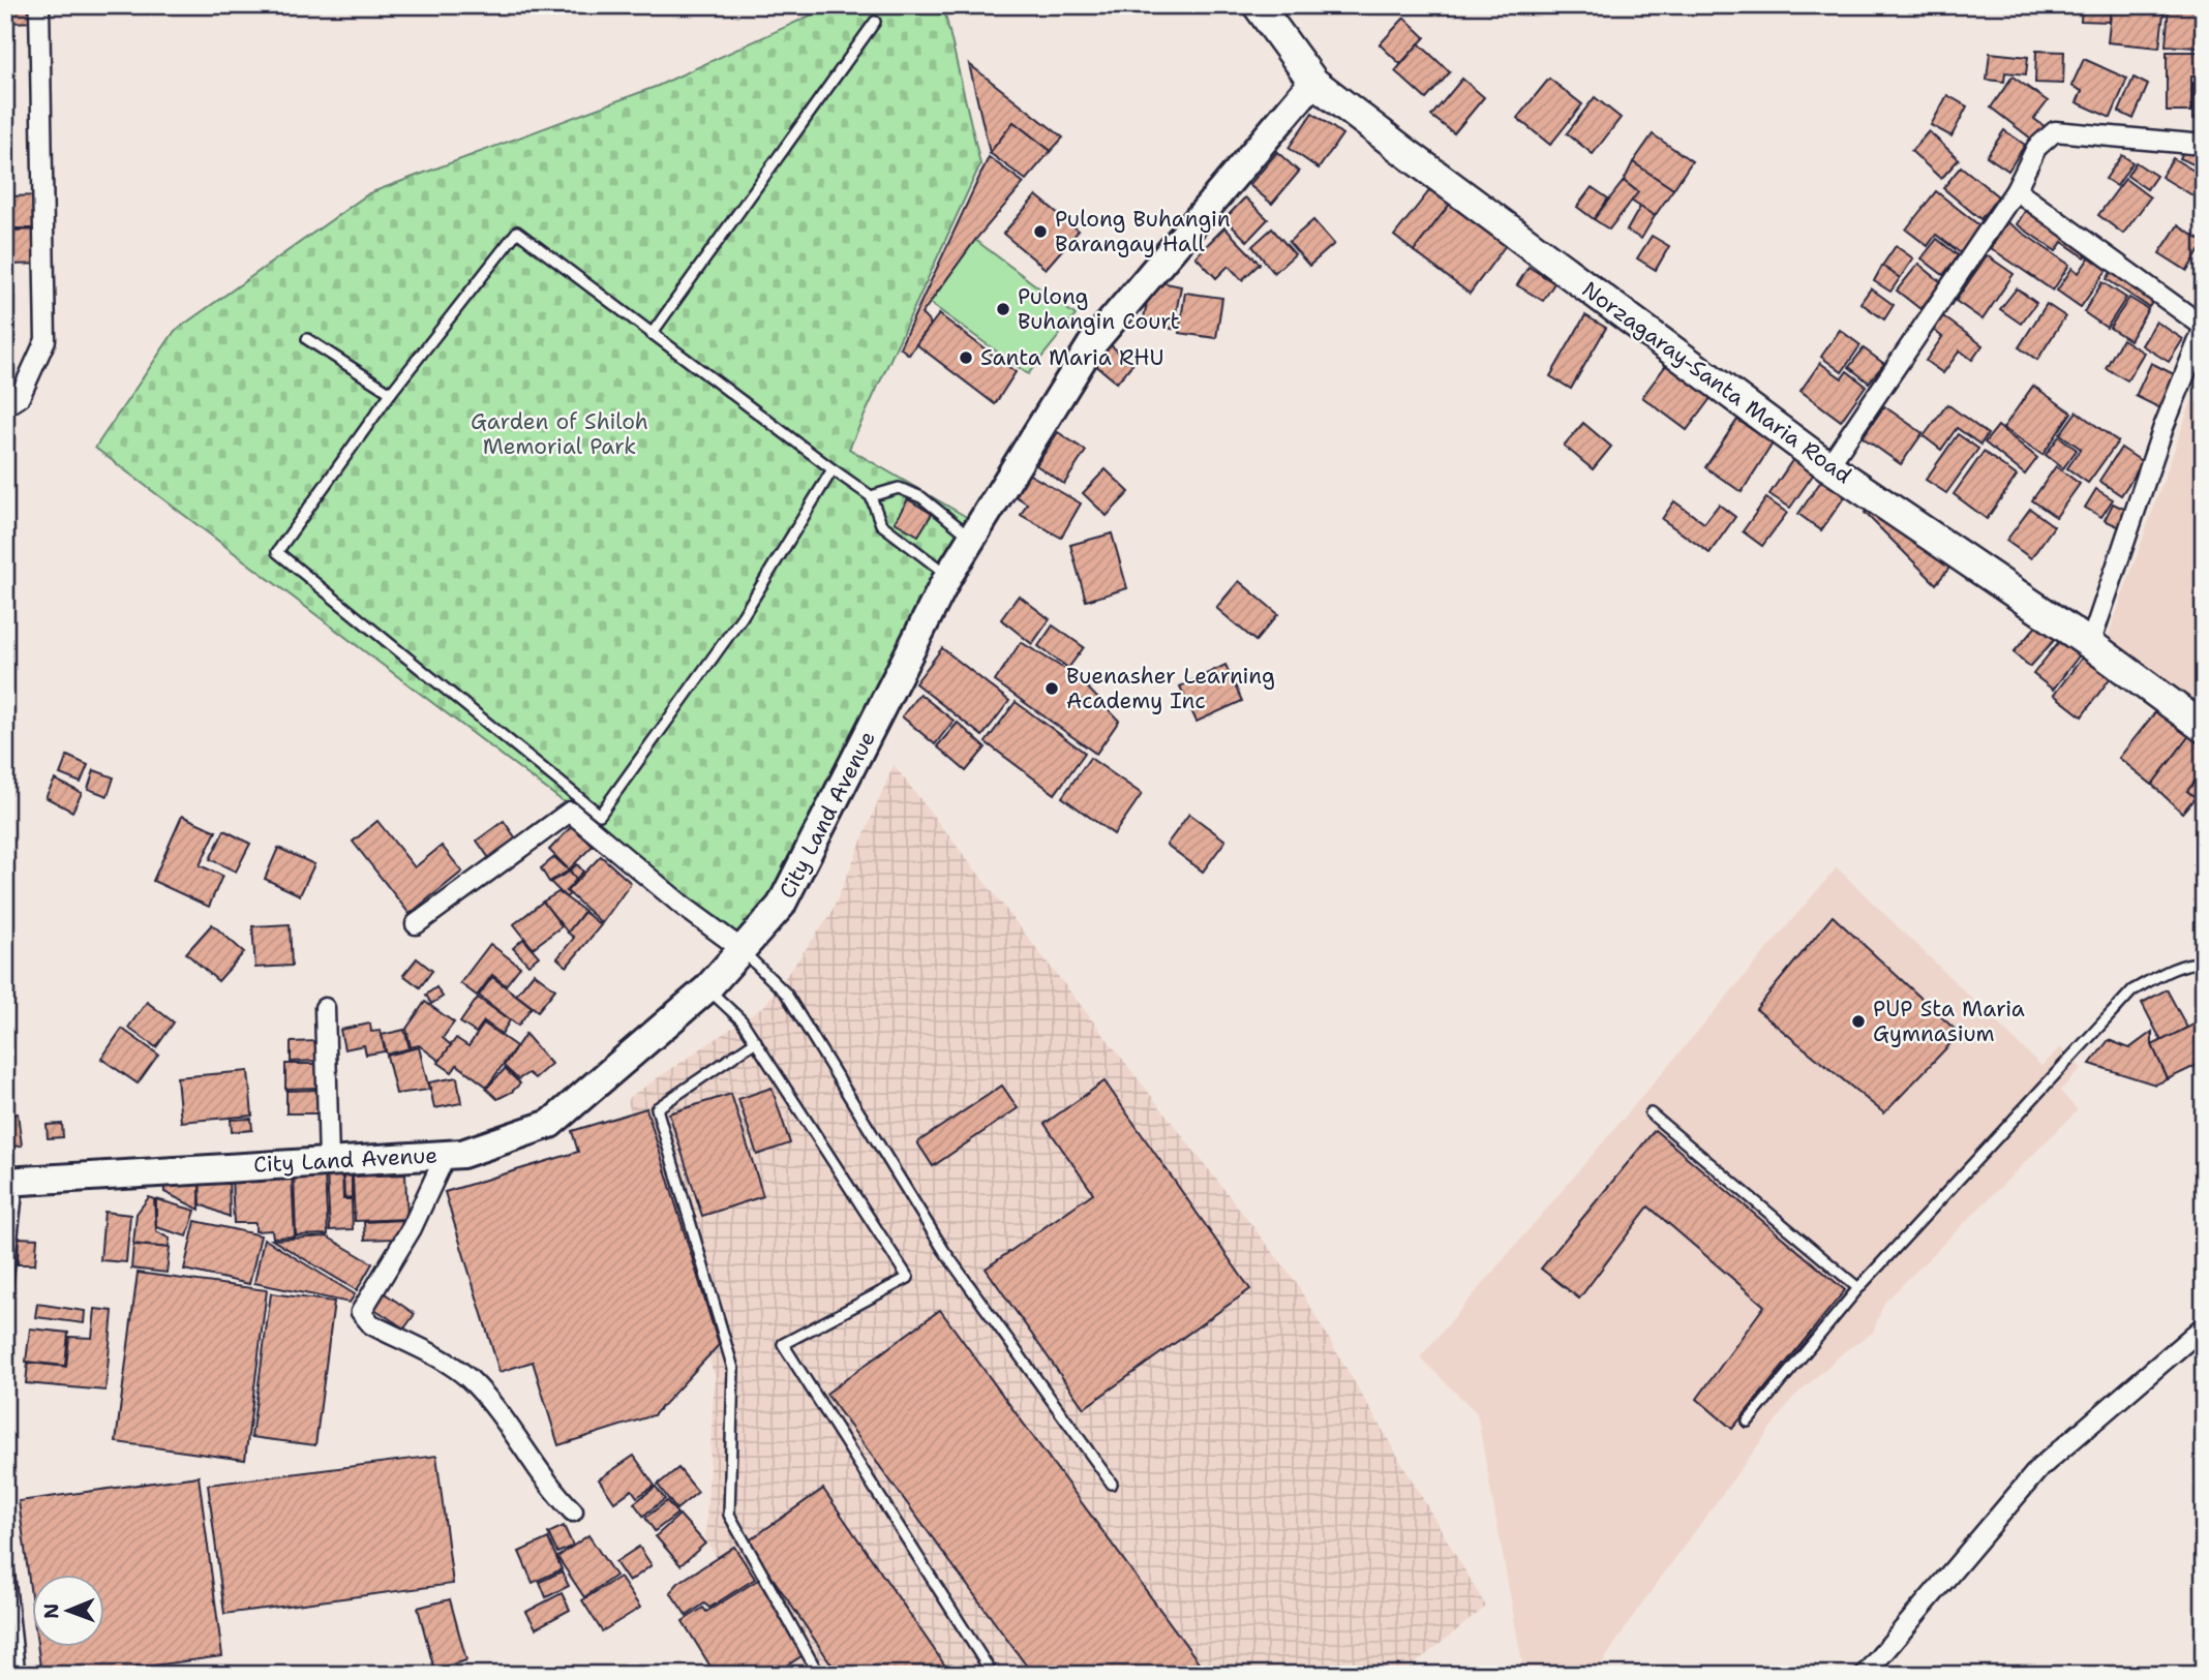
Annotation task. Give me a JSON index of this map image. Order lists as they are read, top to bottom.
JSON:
{
  "streets": {
    "main road": ["Norzagaray-Santa Maria Road"],
    "street": ["City Land Avenue"]
  },
  "crossings": [
    ["Norzagaray-Santa Maria Road", "City Land Avenue"]
  ],
  "parks": ["Garden of Shiloh Memorial Park"],
  "places": [
    "Pulong Buhangin Barangay Hall",
    "Pulong Buhangin Court",
    "Santa Maria RHU",
    "Buenasher Learning Academy Inc",
    "PUP Sta Maria Gymnasium"
  ],
  "north": "left"
}
